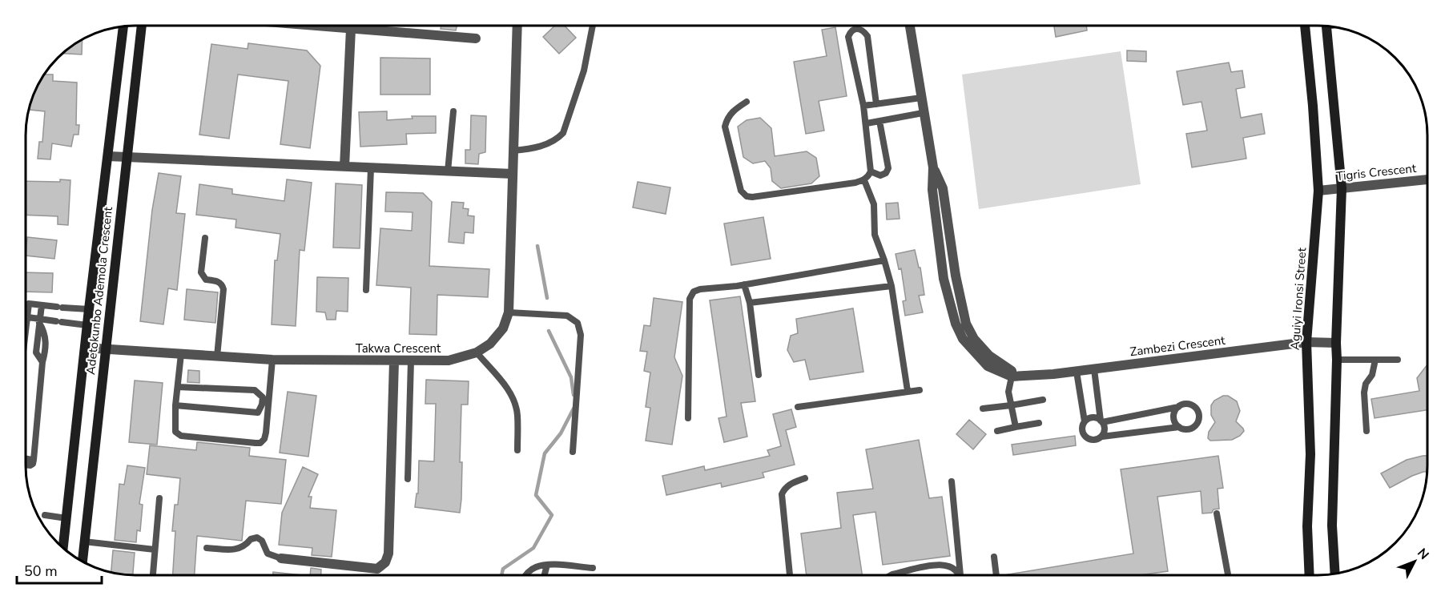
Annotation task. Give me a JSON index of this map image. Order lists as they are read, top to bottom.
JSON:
{
  "streets": {
    "main road": ["Adetokunbo Ademola Crescent", "Aguiyi Ironsi Street"],
    "street": ["Tigris Crescent", "Zambezi Crescent", "Takwa Crescent"]
  },
  "crossings": [
    ["Tigris Crescent", "Aguiyi Ironsi Street"],
    ["Adetokunbo Ademola Crescent", "Takwa Crescent"],
    ["Aguiyi Ironsi Street", "Zambezi Crescent"]
  ],
  "scale_bar": "50 m",
  "north": "top right"
}
